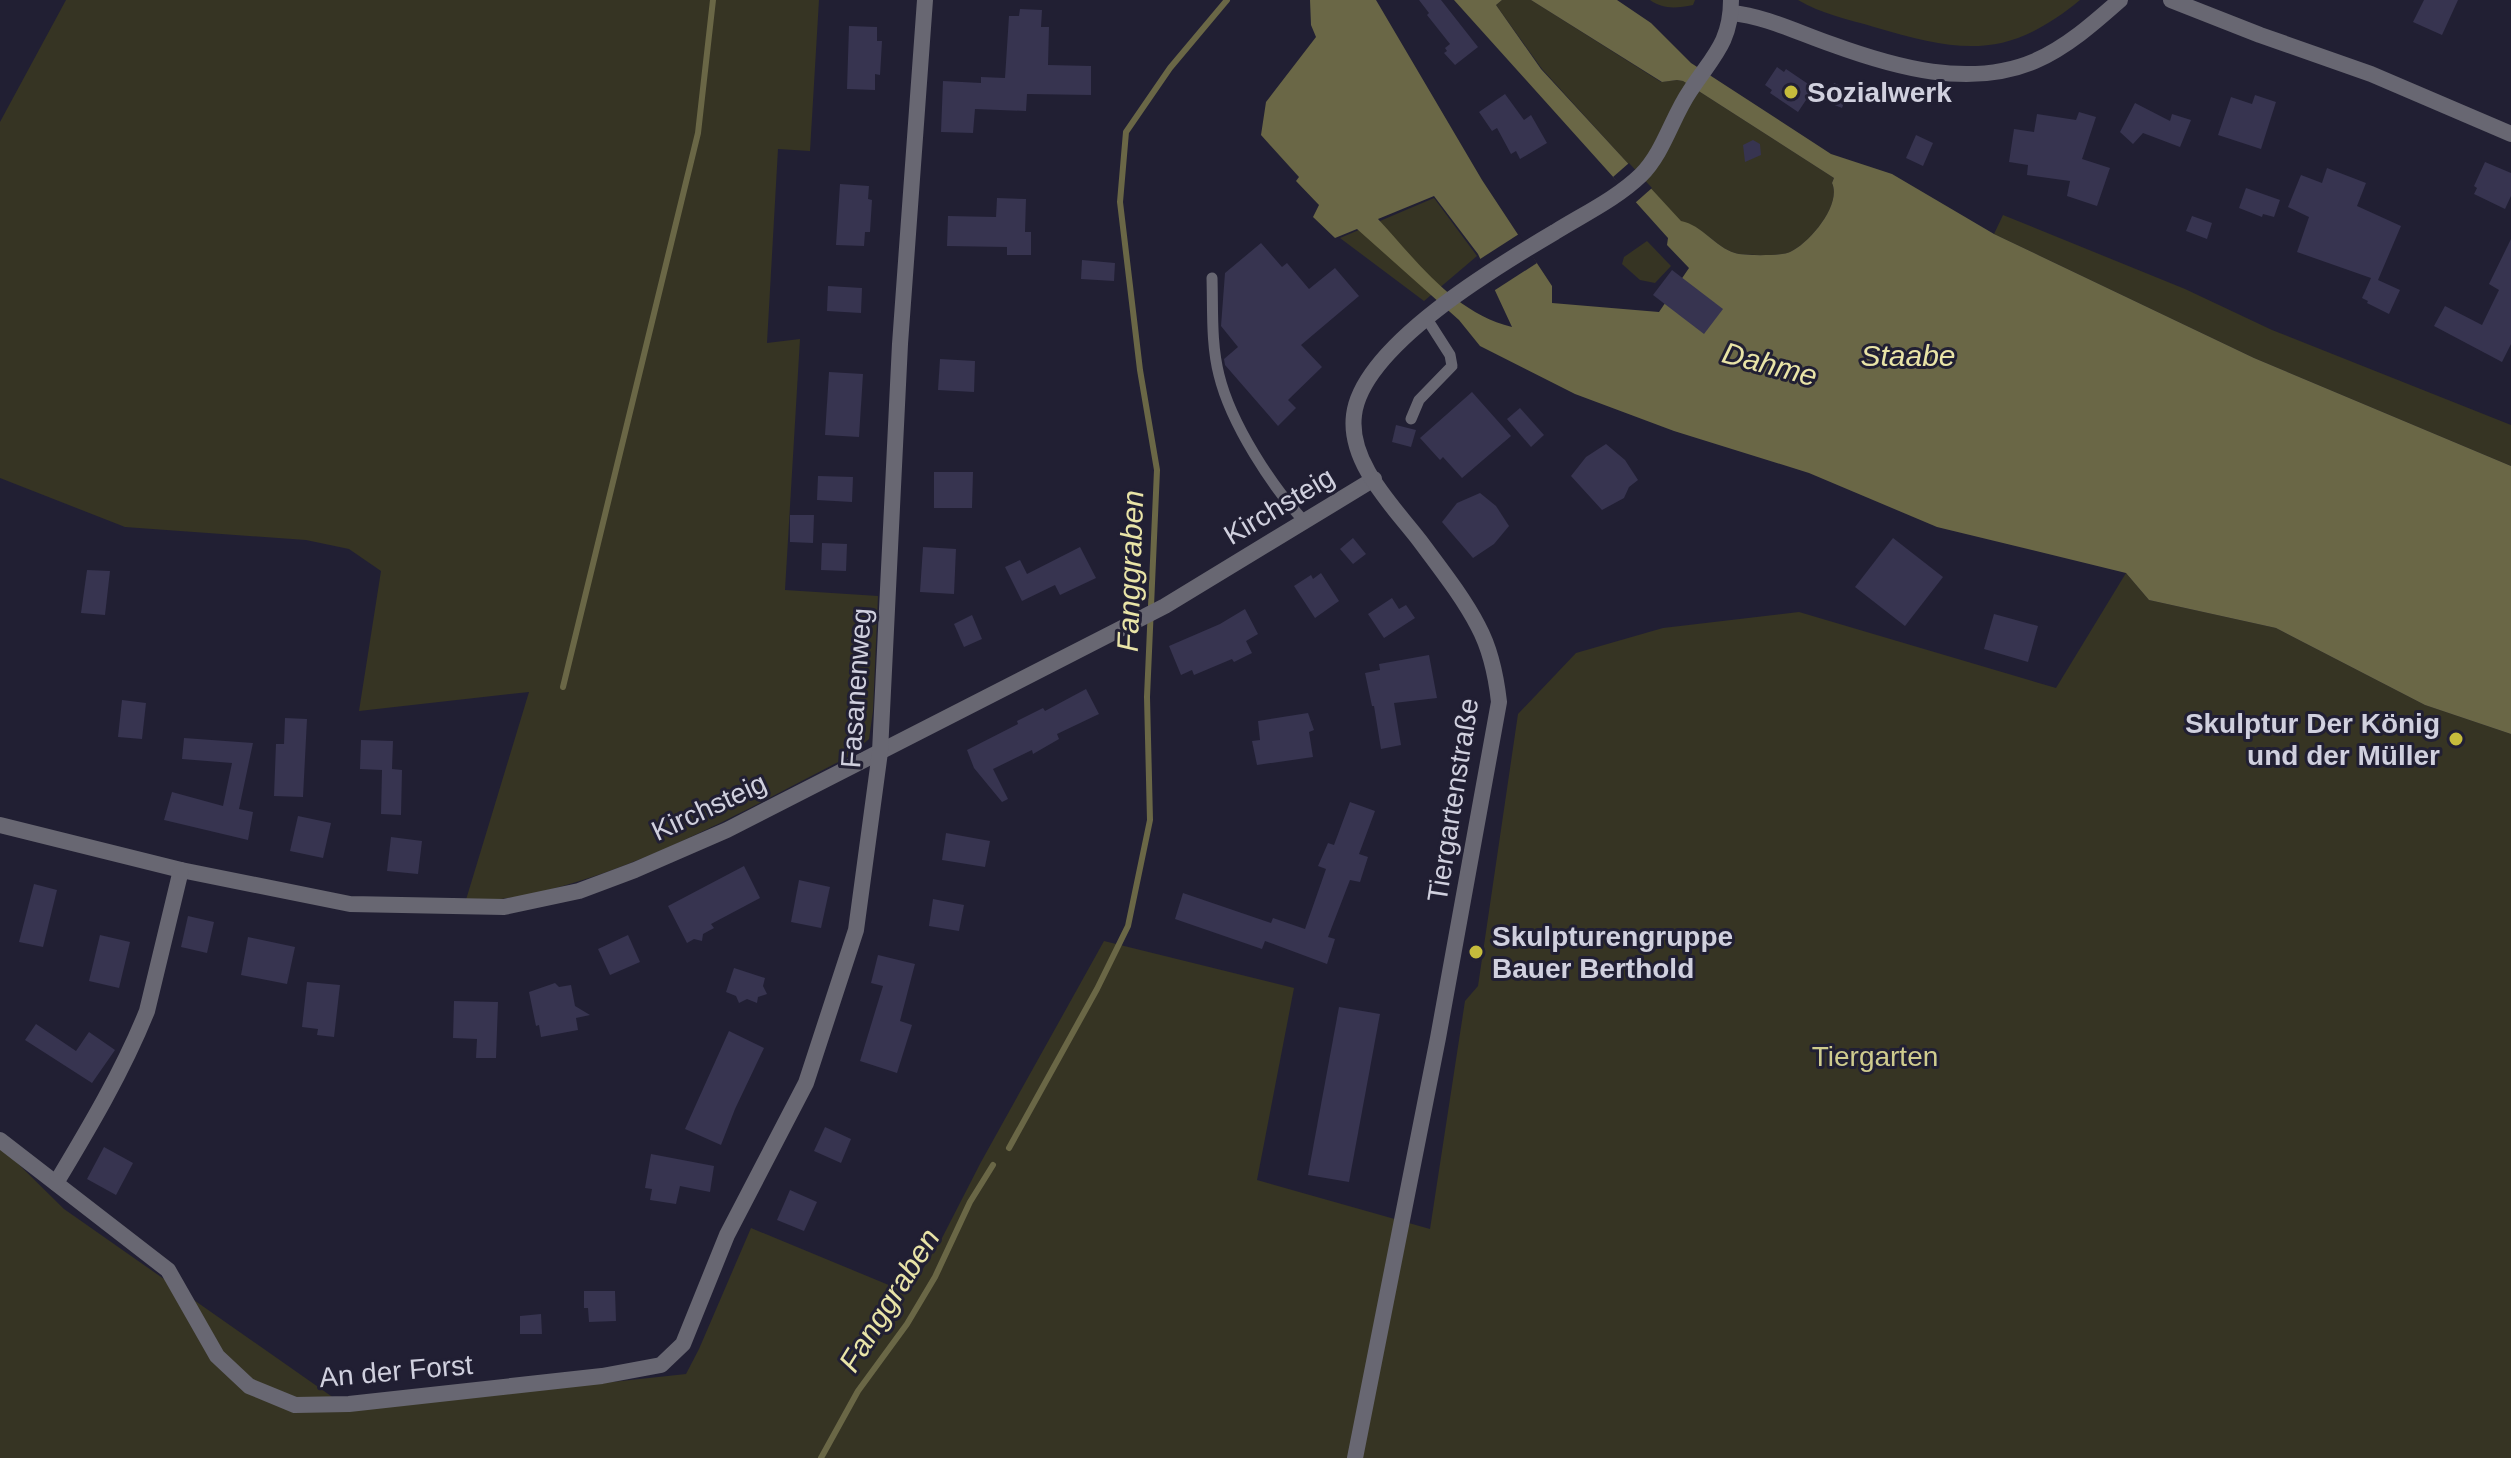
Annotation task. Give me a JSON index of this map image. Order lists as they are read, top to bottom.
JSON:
{
  "streets": {
    "street": [
      "Kirchsteig",
      "Fasanenweg",
      "Tiergartenstraße",
      "An der Forst"
    ]
  },
  "crossings": [
    ["Kirchsteig", "Fasanenweg"],
    ["Kirchsteig", "Tiergartenstraße"],
    ["Fasanenweg", "An der Forst"]
  ],
  "water": ["Staabe", "Dahme", "Fanggraben"],
  "parks": ["Tiergarten"],
  "places": ["Sozialwerk", "Skulptur Der König und der Müller", "Skulpturengruppe Bauer Berthold"]
}
